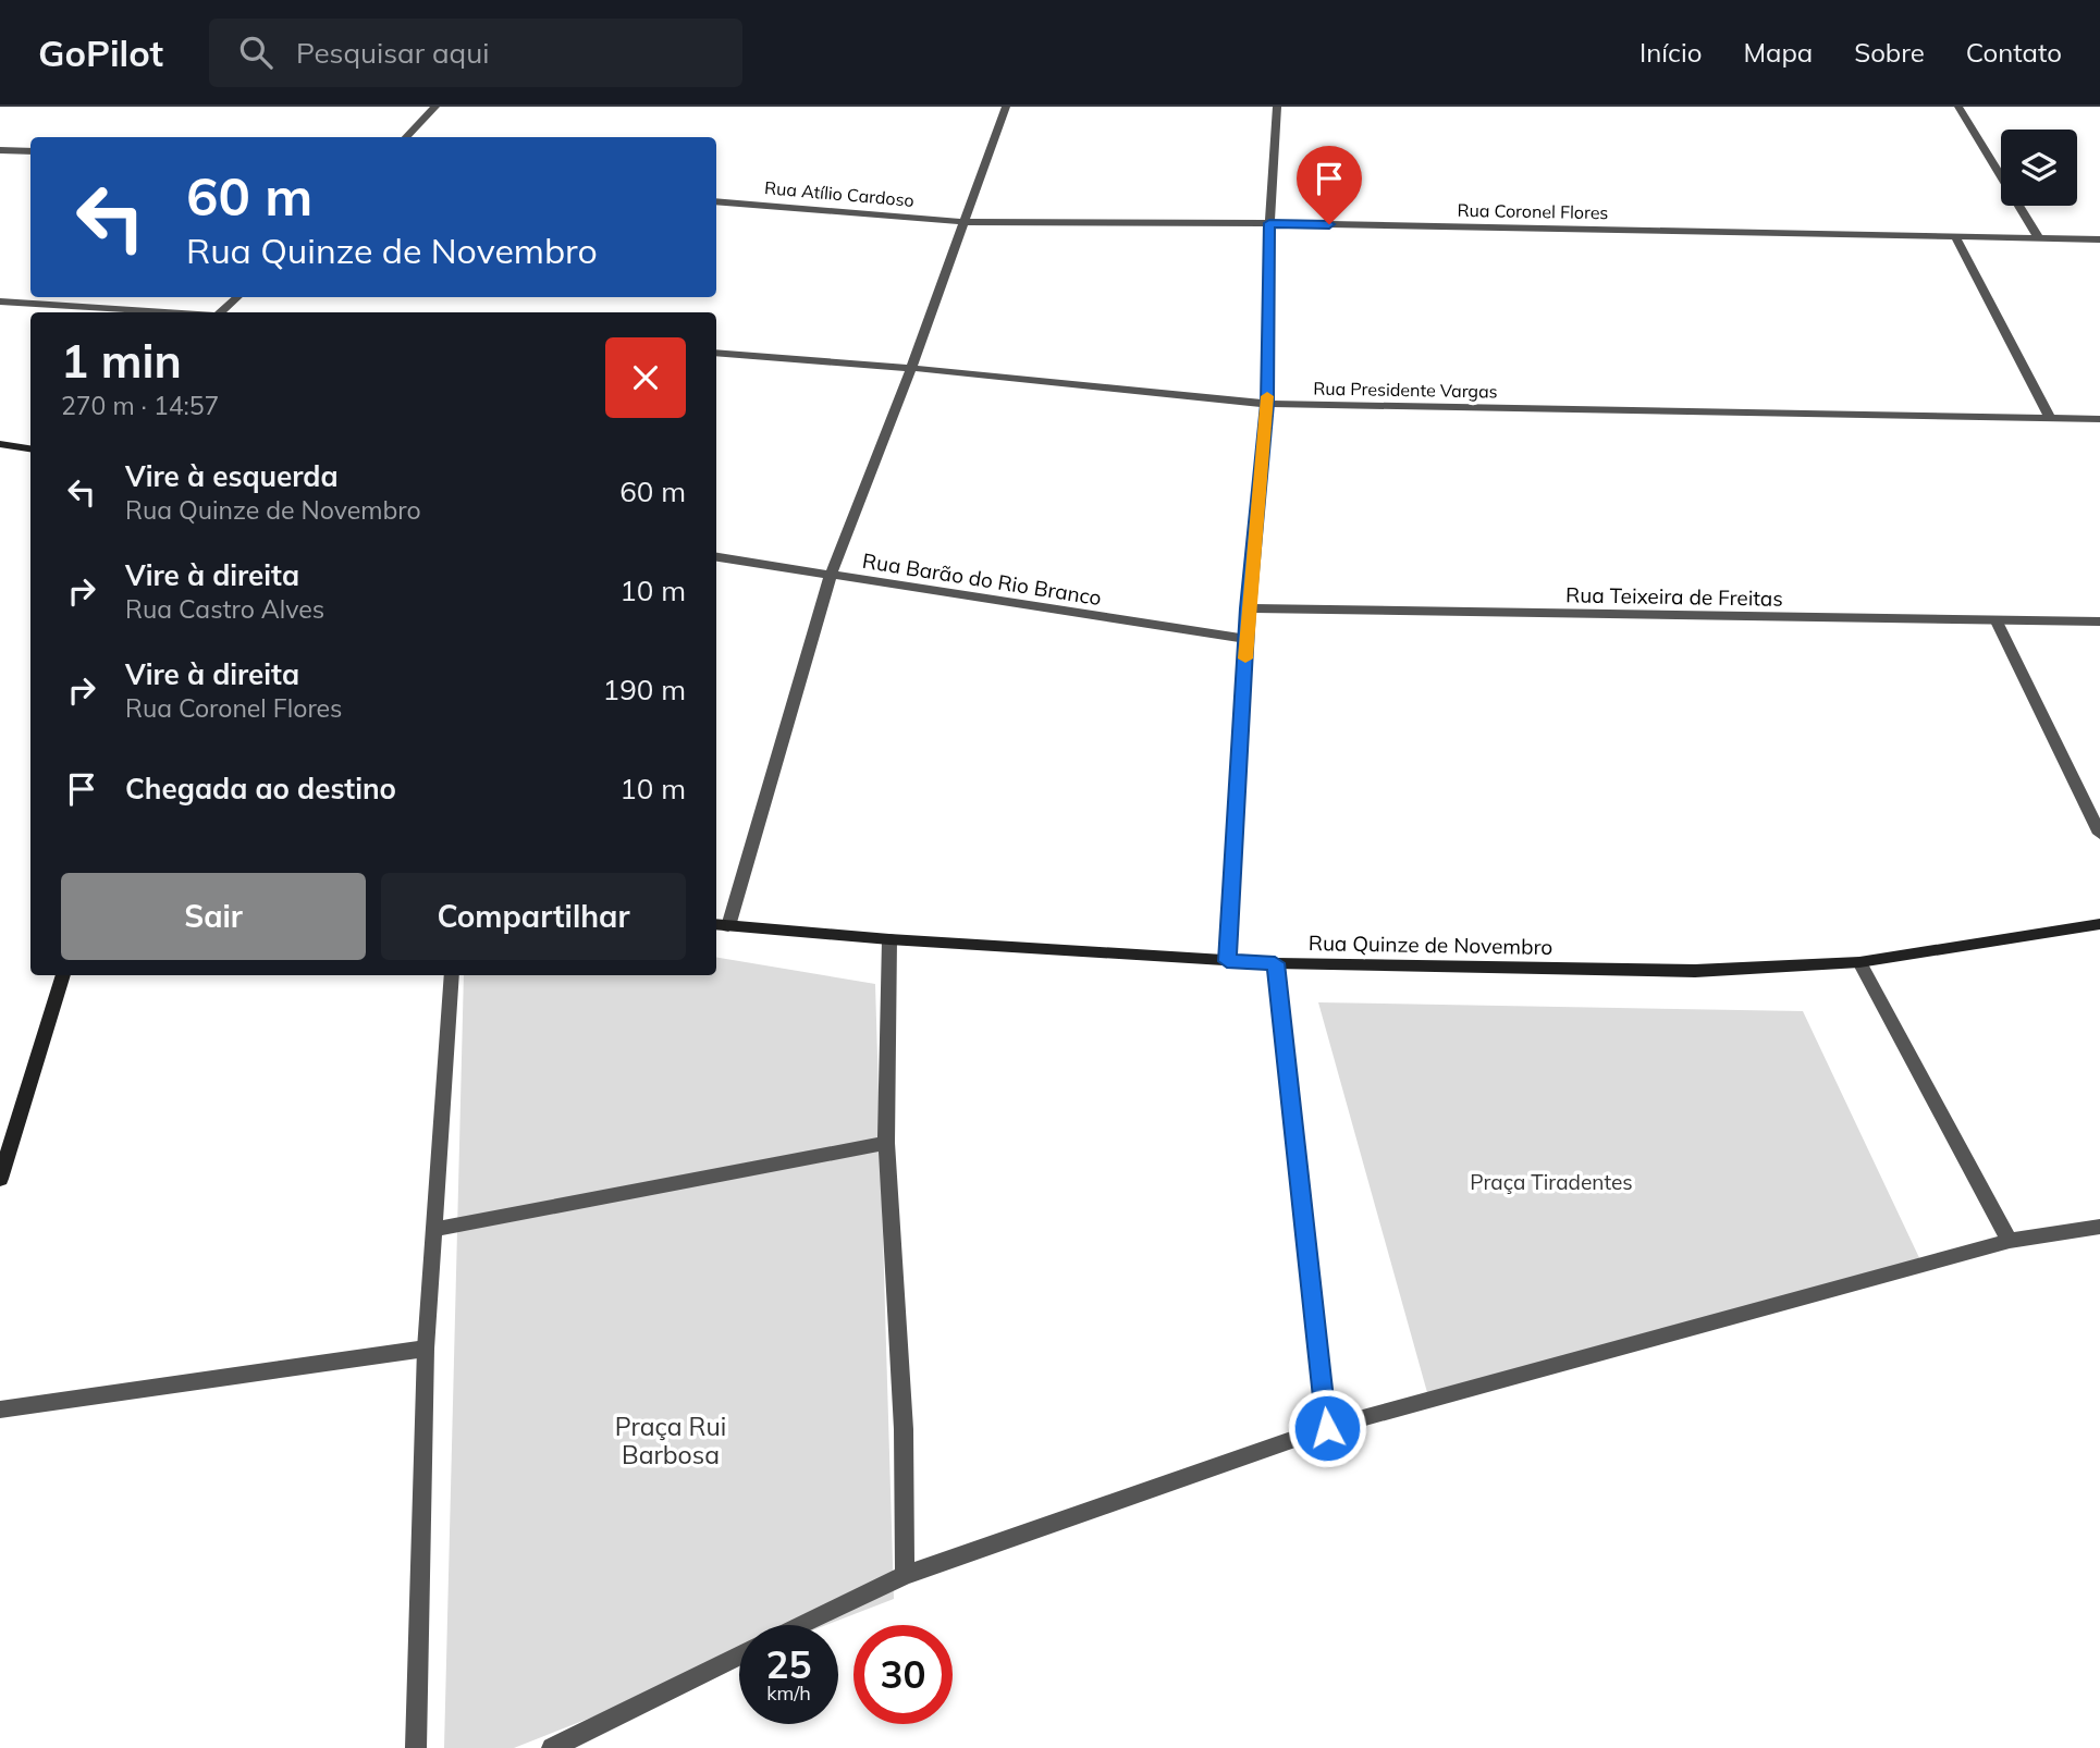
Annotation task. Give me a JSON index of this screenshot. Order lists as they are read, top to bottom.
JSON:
{
  "streets": {
    "street": [
      "Rua Atílio Cardoso",
      "Rua Coronel Flores",
      "Rua Presidente Vargas",
      "Rua Barão do Rio Branco",
      "Rua Teixeira de Freitas",
      "Rua Quinze de Novembro"
    ]
  },
  "crossings": [
    ["Rua Atílio Cardoso", "Rua Coronel Flores"]
  ],
  "parks": ["Praça Tiradentes", "Praça Rui Barbosa"],
  "page": {
    "header": "GoPilot",
    "search": "Pesquisar aqui",
    "nav": [
      "Início",
      "Mapa",
      "Sobre",
      "Contato"
    ],
    "turn": ["60 m", "Rua Quinze de Novembro"],
    "heading": ["1 min", "270 m · 14:57"],
    "list": [
      {
        "name": "Vire à esquerda",
        "note": "Rua Quinze de Novembro",
        "value": "60 m"
      },
      {
        "name": "Vire à direita",
        "note": "Rua Castro Alves",
        "value": "10 m"
      },
      {
        "name": "Vire à direita",
        "note": "Rua Coronel Flores",
        "value": "190 m"
      },
      {
        "name": "Chegada ao destino",
        "value": "10 m"
      }
    ],
    "buttons": ["Sair", "Compartilhar"],
    "speed": "25 km/h",
    "limit": "30"
  }
}
